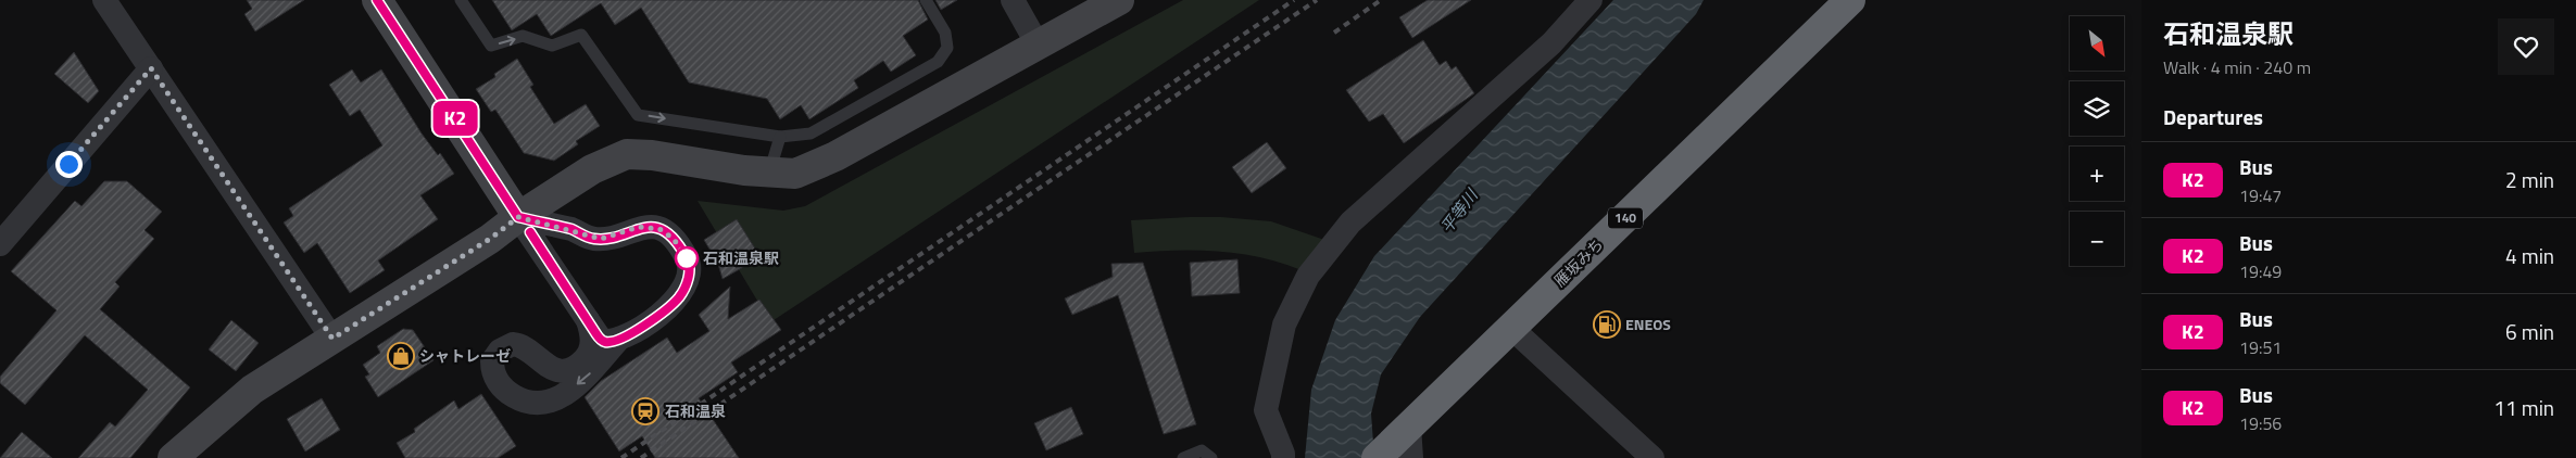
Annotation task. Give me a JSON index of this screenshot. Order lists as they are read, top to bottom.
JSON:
{
  "streets": {
    "highway": ["140", "雁坂みち"]
  },
  "water": ["平等川"],
  "places": {
    "other": ["石和温泉駅"],
    "fuel station": ["ENEOS"],
    "shop": ["シャトレーゼ"],
    "station": ["石和温泉"]
  },
  "lines": ["bus line K2"],
  "north": "bottom right",
  "page": {
    "on_map": "K2",
    "heading": [
      ["石和温泉駅", "Walk · 4 min · 240 m"],
      "Departures"
    ],
    "map_buttons": ["+", "−"],
    "list": [
      {
        "mark": "K2",
        "name": "Bus",
        "note": "19:47",
        "value": "2 min"
      },
      {
        "mark": "K2",
        "name": "Bus",
        "note": "19:49",
        "value": "4 min"
      },
      {
        "mark": "K2",
        "name": "Bus",
        "note": "19:51",
        "value": "6 min"
      },
      {
        "mark": "K2",
        "name": "Bus",
        "note": "19:56",
        "value": "11 min"
      }
    ]
  }
}
